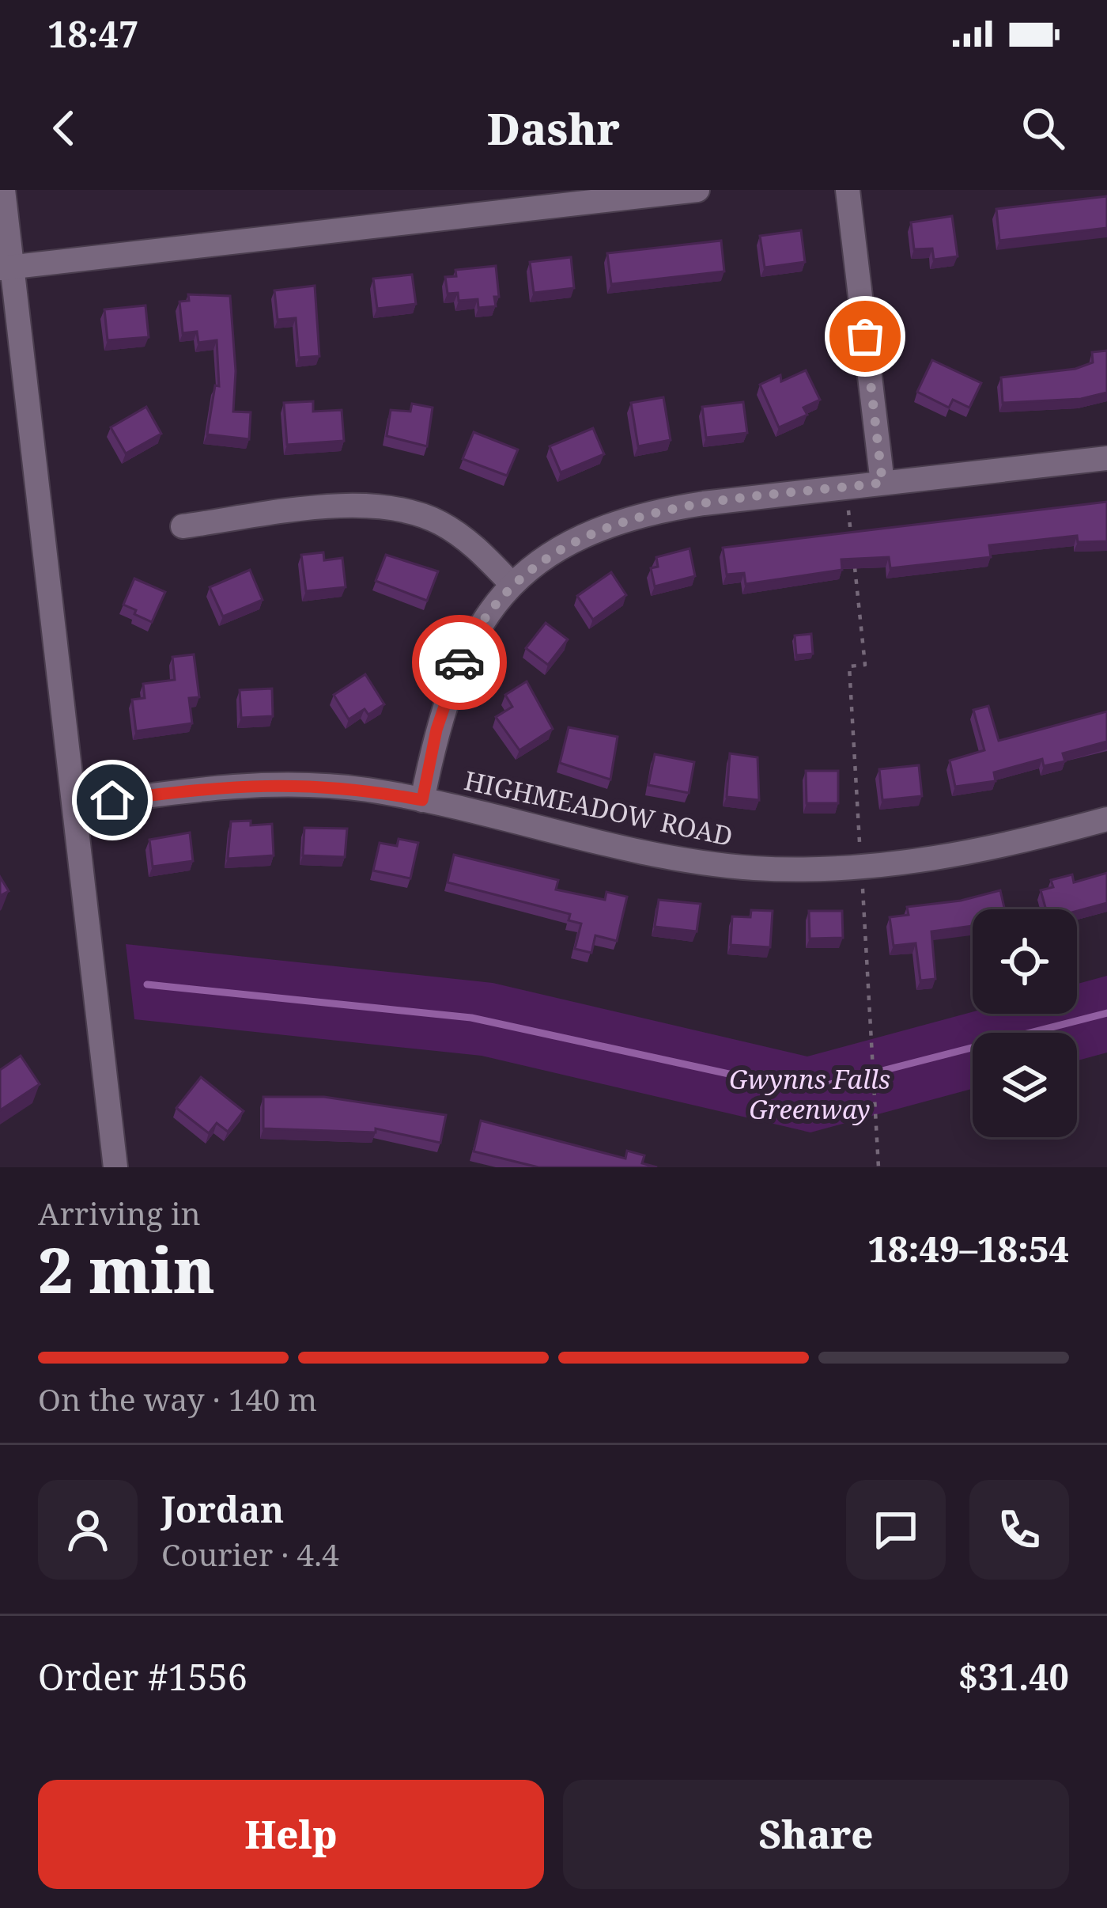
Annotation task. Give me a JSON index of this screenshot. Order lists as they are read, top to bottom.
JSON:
{
  "streets": {
    "street": ["HIGHMEADOW ROAD"]
  },
  "parks": ["Gwynns Falls Greenway"],
  "page": {
    "status": "18:47",
    "header": "Dashr",
    "heading": ["2 min", "Arriving in", "18:49–18:54"],
    "panel": [
      "Jordan",
      "Courier · 4.4",
      "Order #1556",
      "$31.40"
    ],
    "bar": "On the way · 140 m",
    "buttons": ["Help", "Share"]
  }
}
